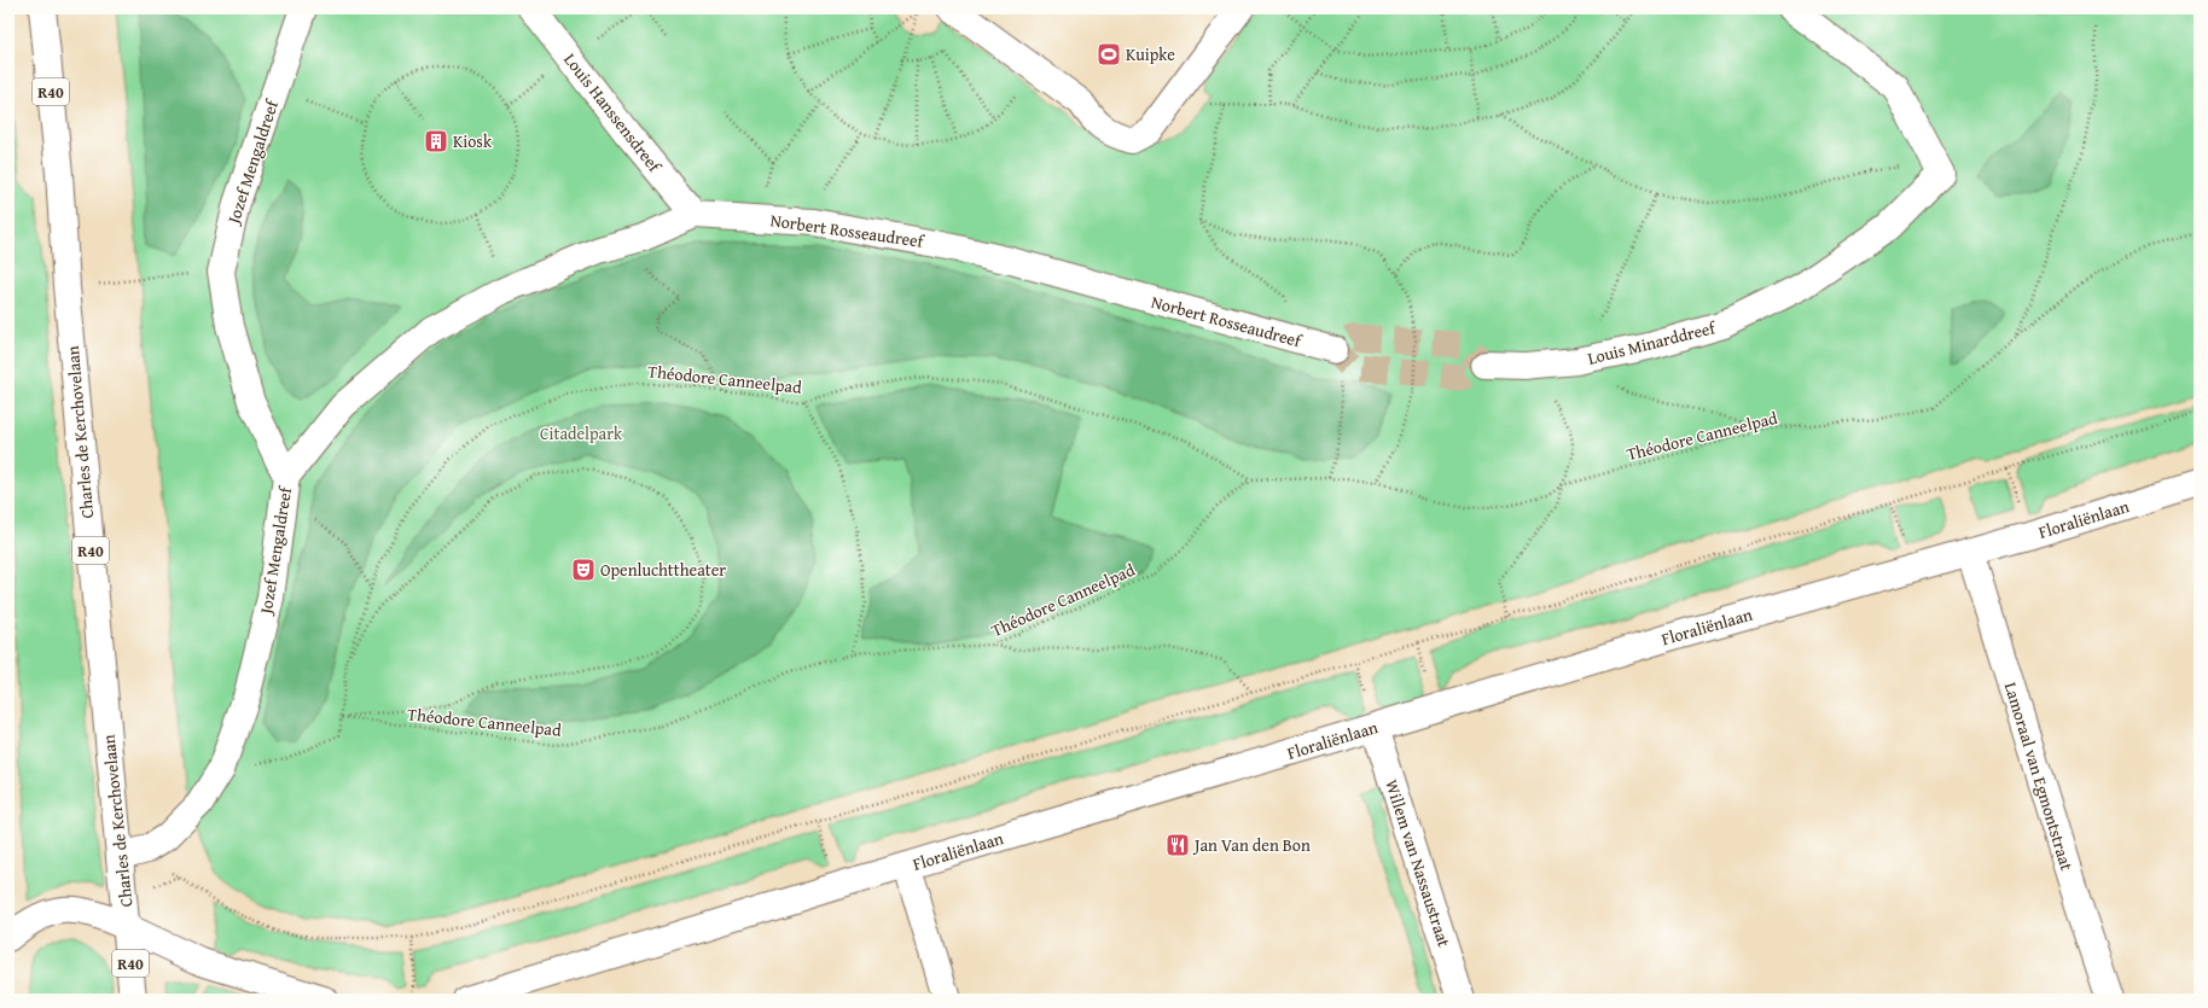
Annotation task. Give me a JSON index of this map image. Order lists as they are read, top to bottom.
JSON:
{
  "streets": {
    "street": [
      "R40",
      "Louis Hanssensdreef",
      "Jozef Mengaldreef",
      "Norbert Rosseaudreef",
      "Louis Minarddreef",
      "Charles de Kerchovelaan",
      "Floraliënlaan",
      "Lamoraal van Egmontstraat",
      "Willem van Nassaustraat"
    ],
    "path": ["Théodore Canneelpad"]
  },
  "crossings": [
    ["Louis Hanssensdreef", "Norbert Rosseaudreef"],
    ["Jozef Mengaldreef", "Norbert Rosseaudreef"],
    ["Jozef Mengaldreef", "Théodore Canneelpad"],
    ["Jozef Mengaldreef", "Charles de Kerchovelaan"],
    ["Floraliënlaan", "Lamoraal van Egmontstraat"],
    ["Floraliënlaan", "Willem van Nassaustraat"]
  ],
  "parks": ["Citadelpark"],
  "places": {
    "sports": ["Kuipke"],
    "building": ["Kiosk"],
    "theatre": ["Openluchttheater"],
    "restaurant": ["Jan Van den Bon"]
  }
}
